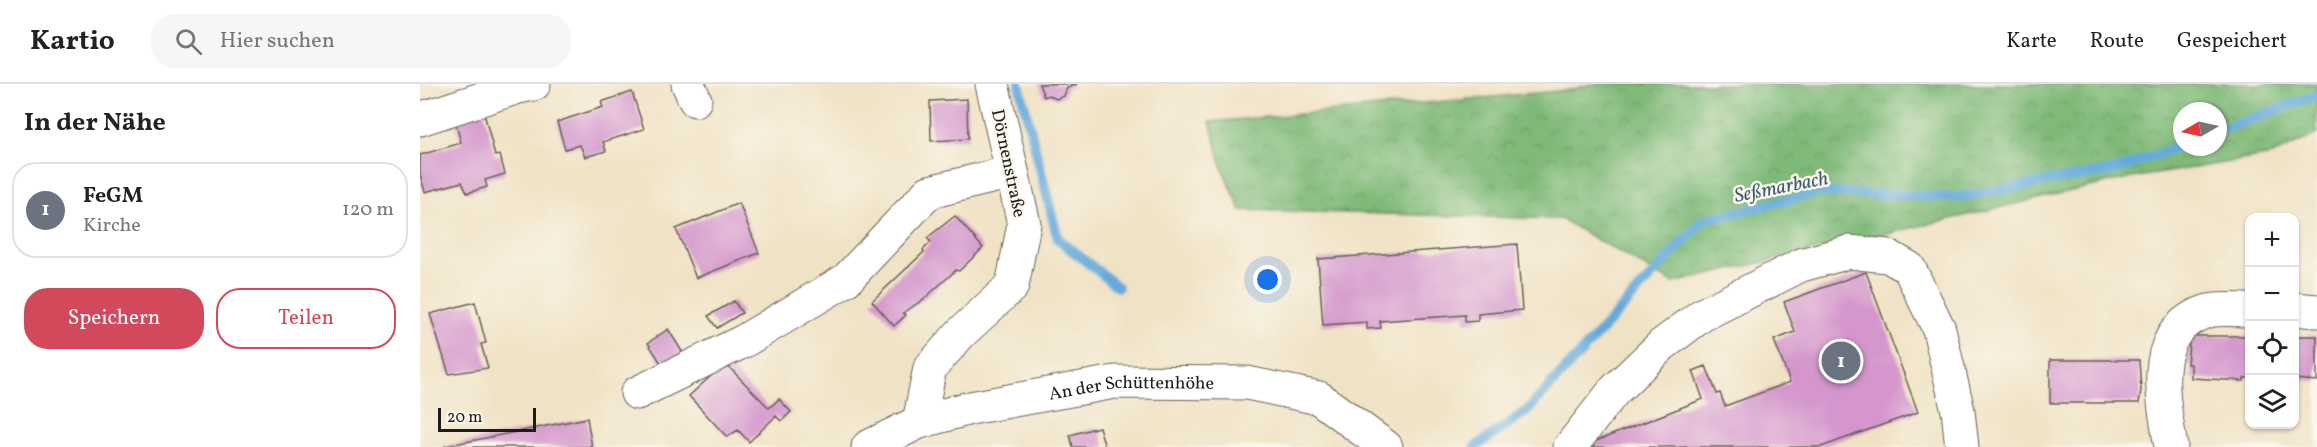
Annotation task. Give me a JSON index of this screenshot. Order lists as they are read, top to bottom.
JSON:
{
  "streets": {
    "street": ["Dörnenstraße", "An der Schüttenhöhe"]
  },
  "crossings": [
    ["Dörnenstraße", "An der Schüttenhöhe"]
  ],
  "water": ["Seßmarbach"],
  "scale_bar": "20 m",
  "north": "left",
  "page": {
    "header": "Kartio",
    "search": "Hier suchen",
    "nav": ["Karte", "Route", "Gespeichert"],
    "heading": "In der Nähe",
    "list": [
      {
        "mark": "1",
        "name": "FeGM",
        "note": "Kirche",
        "value": "120 m"
      }
    ],
    "map_buttons": ["+", "−"],
    "buttons": ["Speichern", "Teilen"],
    "pins": "1",
    "scale": "20 m"
  }
}
